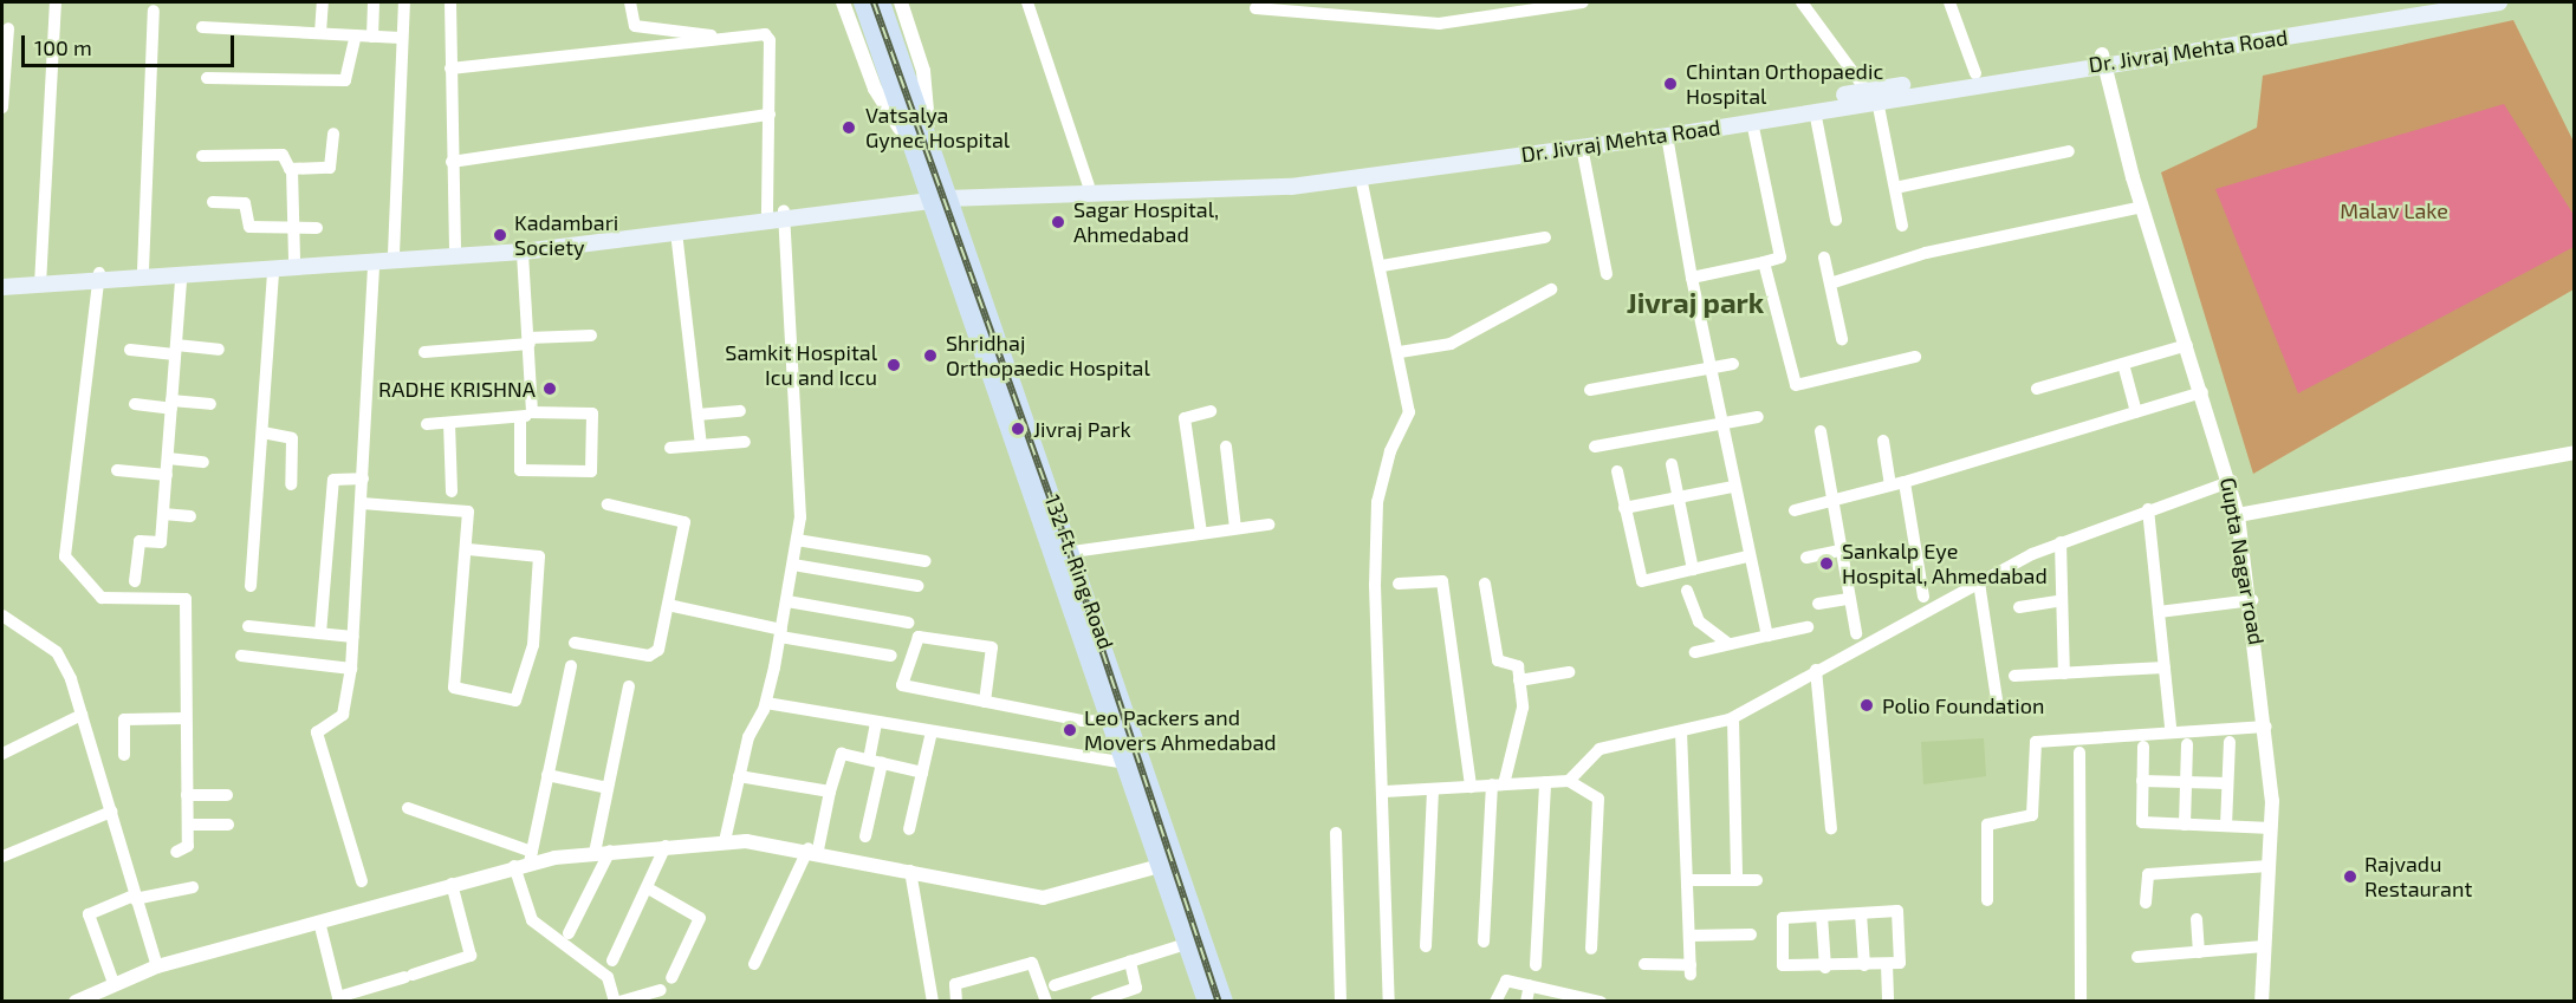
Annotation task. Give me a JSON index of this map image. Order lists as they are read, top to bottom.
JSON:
{
  "streets": {
    "main road": ["Dr. Jivraj Mehta Road", "132 Ft. Ring Road"],
    "street": ["Gupta Nagar road"]
  },
  "crossings": [
    ["Dr. Jivraj Mehta Road", "Gupta Nagar road"],
    ["Dr. Jivraj Mehta Road", "132 Ft. Ring Road"]
  ],
  "districts": ["Jivraj park"],
  "parks": ["Malav Lake"],
  "places": [
    "Chintan Orthopaedic Hospital",
    "Vatsalya Gynec Hospital",
    "Sagar Hospital, Ahmedabad",
    "Kadambari Society",
    "Shridhaj Orthopaedic Hospital",
    "Samkit Hospital Icu and Iccu",
    "RADHE KRISHNA",
    "Jivraj Park",
    "Sankalp Eye Hospital, Ahmedabad",
    "Polio Foundation",
    "Leo Packers and Movers Ahmedabad",
    "Rajvadu Restaurant"
  ],
  "scale_bar": "100 m"
}
